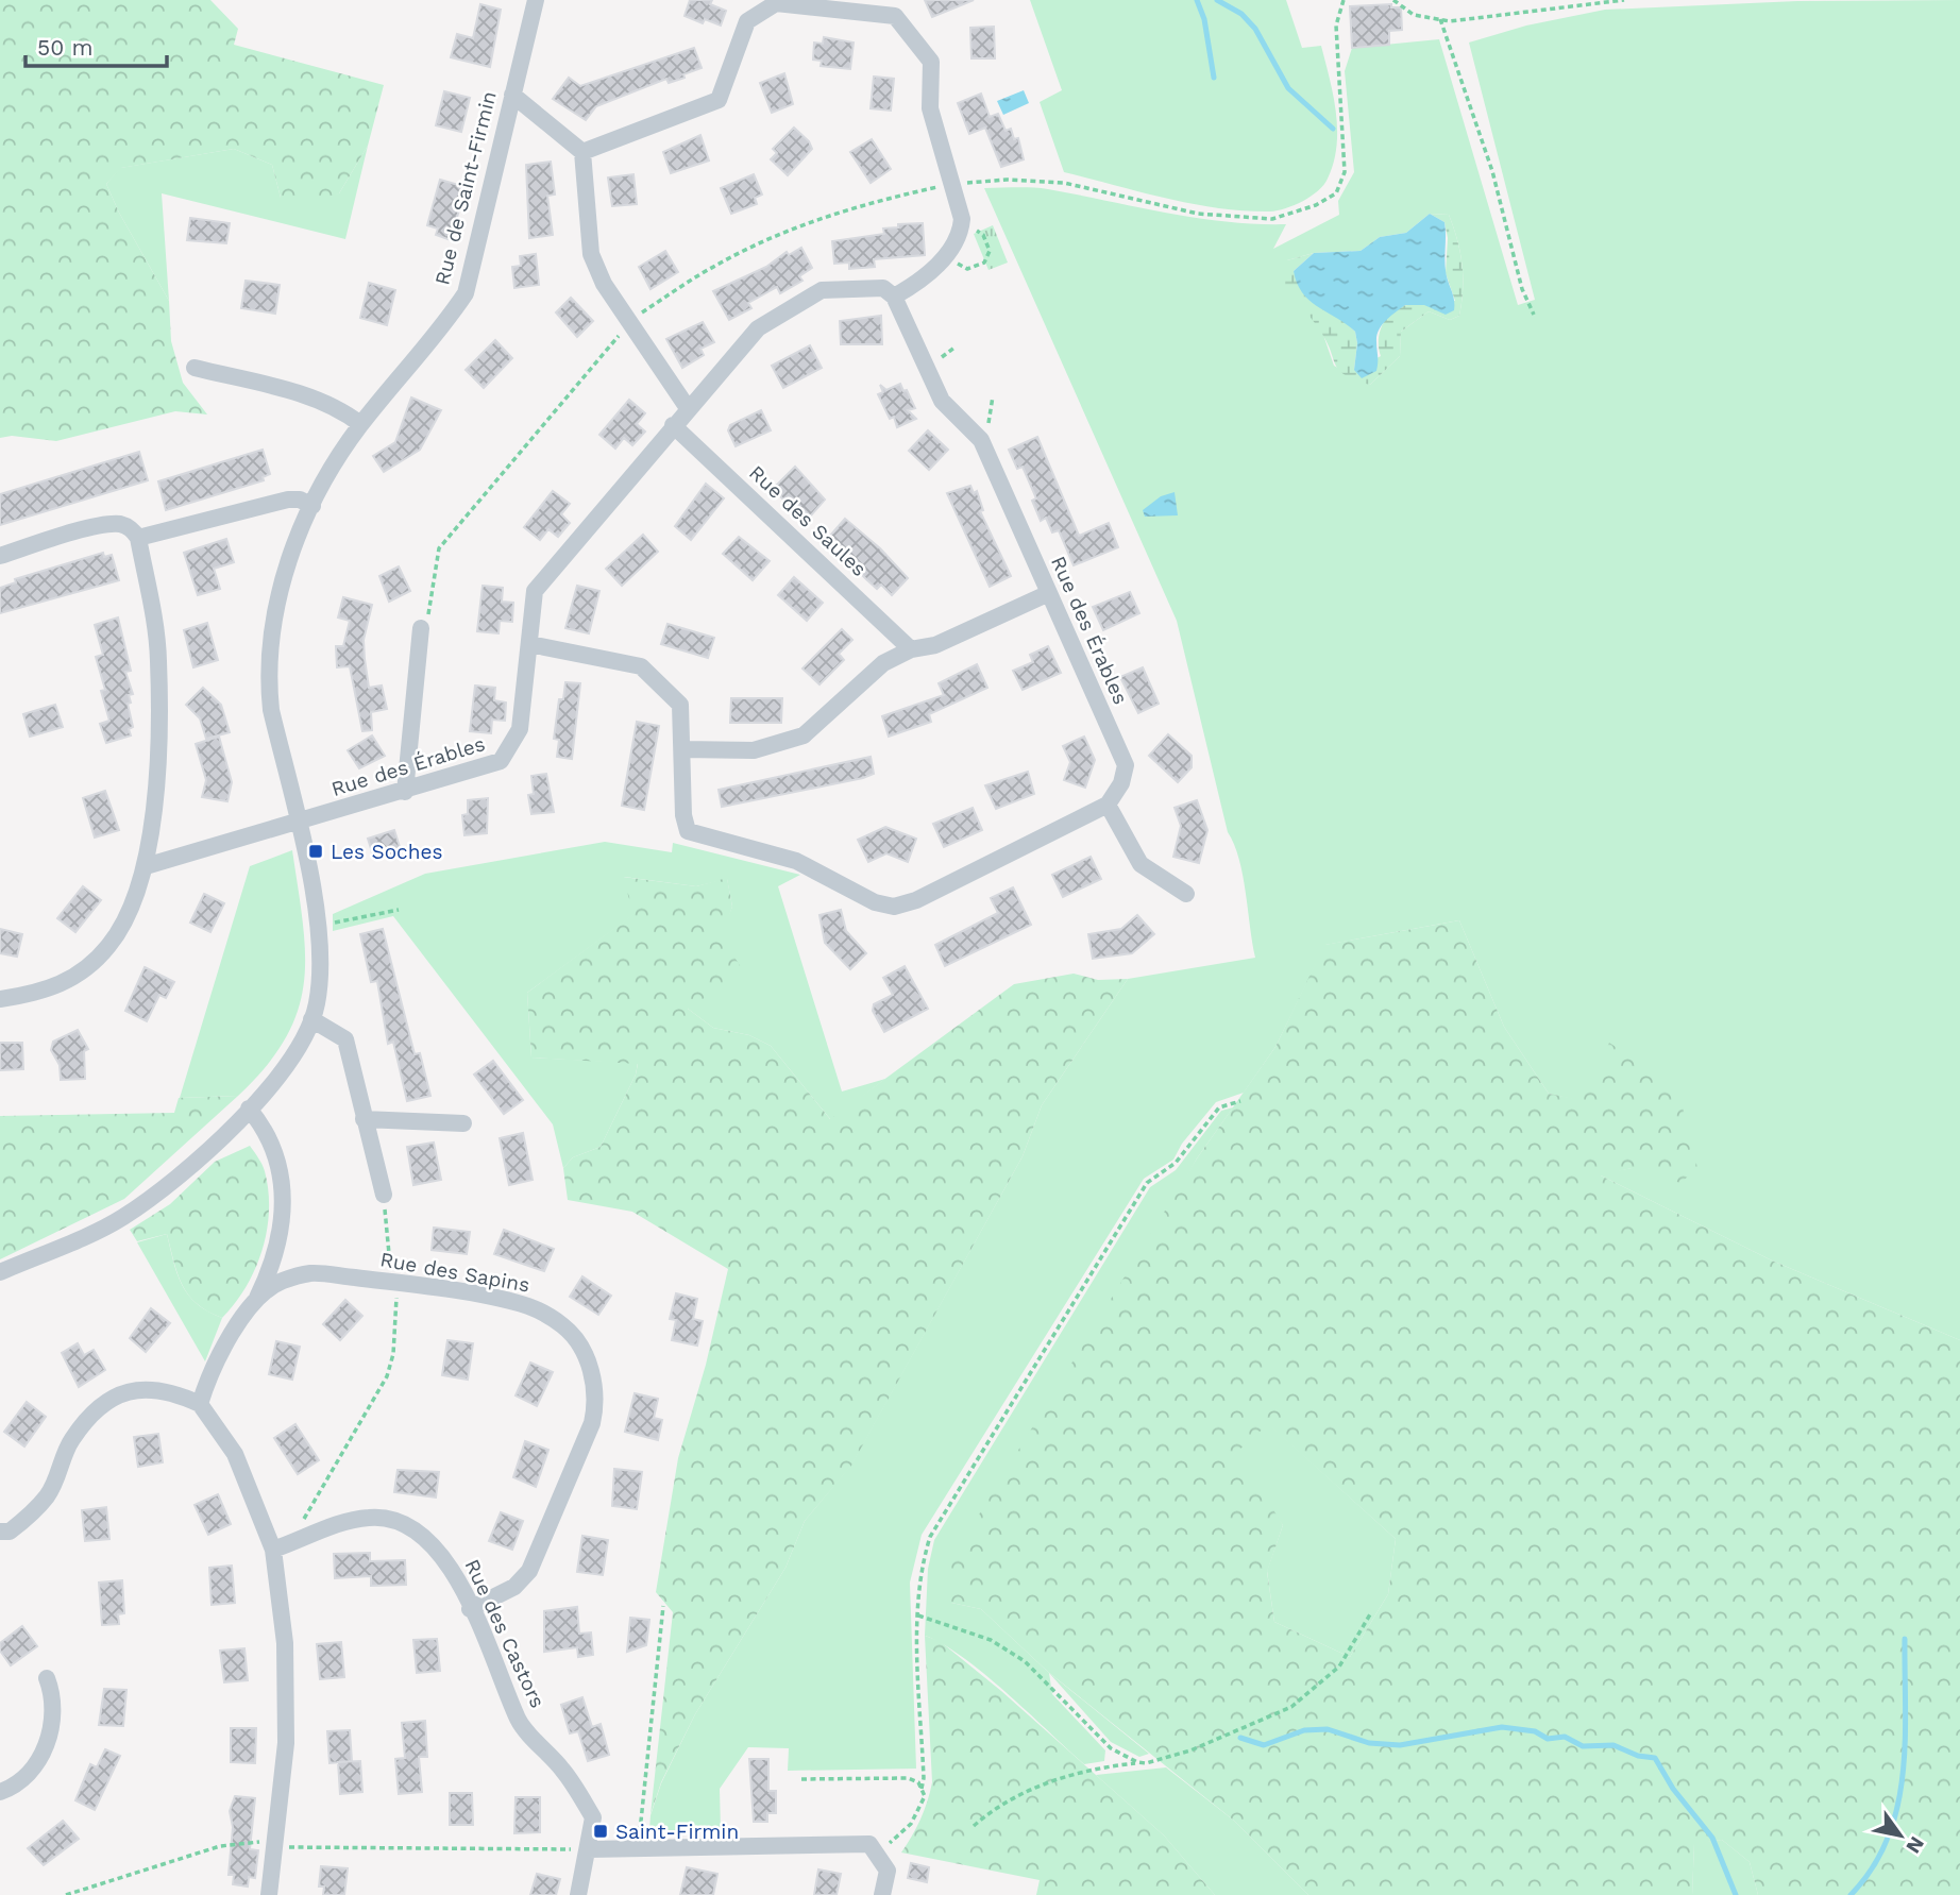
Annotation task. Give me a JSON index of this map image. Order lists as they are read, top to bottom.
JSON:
{
  "streets": {
    "street": [
      "Rue de Saint-Firmin",
      "Rue des Saules",
      "Rue des Érables",
      "Rue des Sapins",
      "Rue des Castors"
    ]
  },
  "crossings": [
    ["Rue de Saint-Firmin", "Rue des Érables"],
    ["Rue des Saules", "Rue des Érables"],
    ["Rue des Sapins", "Rue des Castors"]
  ],
  "places": {
    "transit": ["Les Soches", "Saint-Firmin"]
  },
  "scale_bar": "50 m",
  "north": "bottom right"
}
